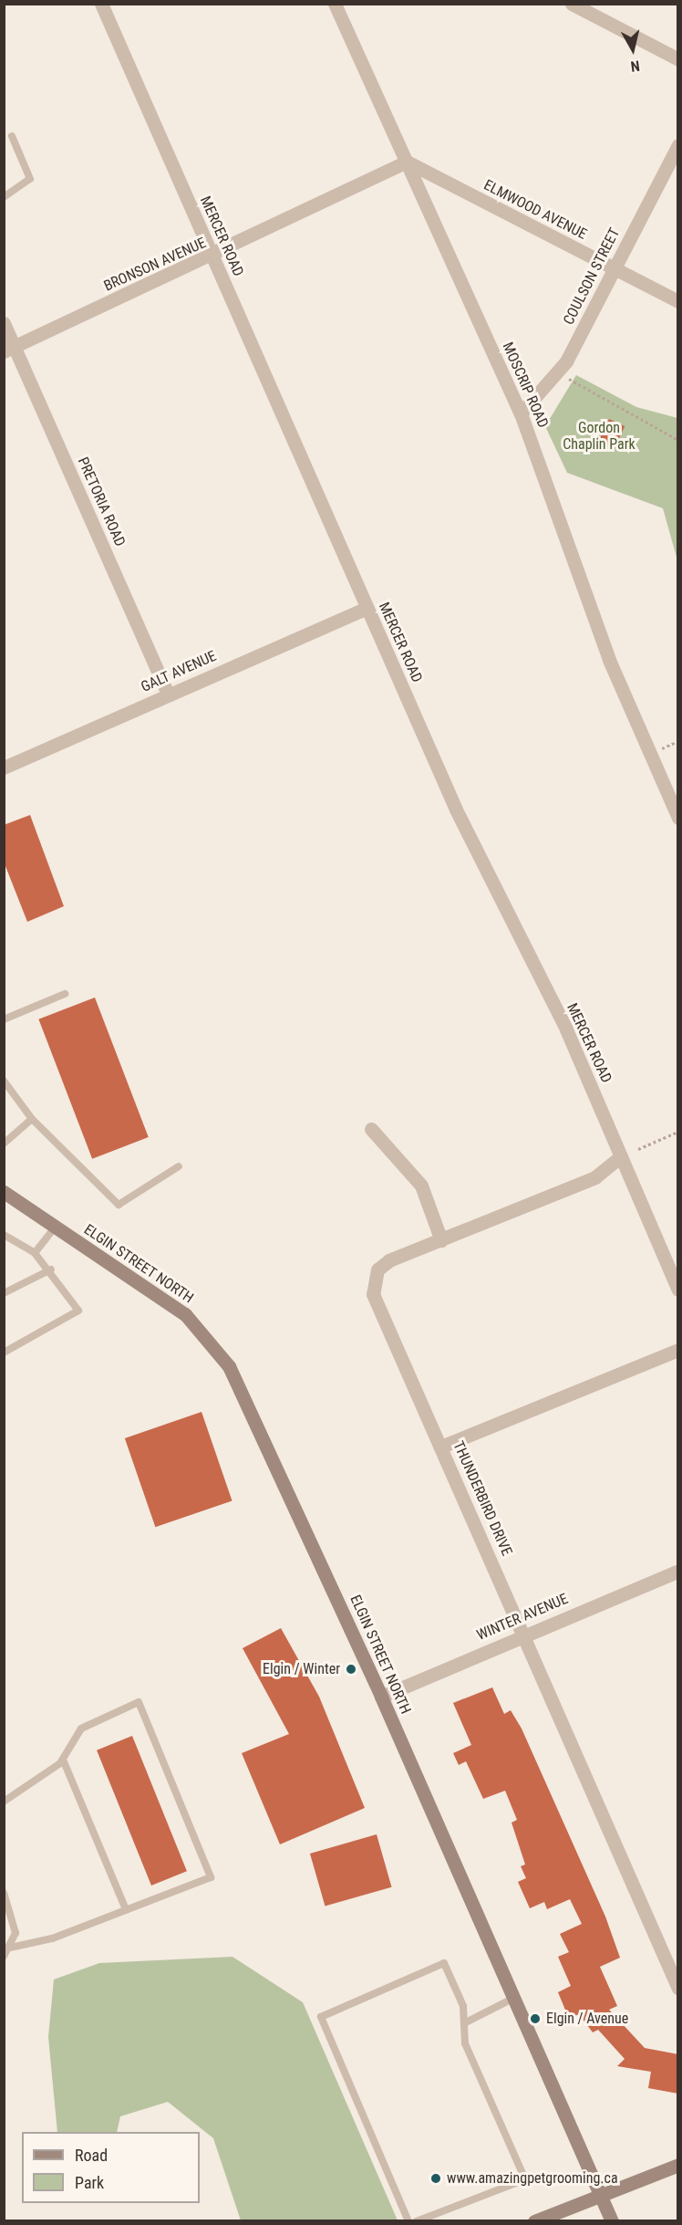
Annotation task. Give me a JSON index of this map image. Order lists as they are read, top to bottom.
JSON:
{
  "streets": {
    "street": [
      "ELMWOOD AVENUE",
      "MERCER ROAD",
      "BRONSON AVENUE",
      "COULSON STREET",
      "MOSCRIP ROAD",
      "PRETORIA ROAD",
      "GALT AVENUE",
      "ELGIN STREET NORTH",
      "THUNDERBIRD DRIVE",
      "WINTER AVENUE"
    ]
  },
  "crossings": [
    ["ELMWOOD AVENUE", "BRONSON AVENUE"],
    ["ELMWOOD AVENUE", "COULSON STREET"],
    ["ELMWOOD AVENUE", "MOSCRIP ROAD"],
    ["MERCER ROAD", "BRONSON AVENUE"],
    ["MERCER ROAD", "GALT AVENUE"],
    ["MERCER ROAD", "THUNDERBIRD DRIVE"],
    ["BRONSON AVENUE", "MOSCRIP ROAD"],
    ["BRONSON AVENUE", "PRETORIA ROAD"],
    ["COULSON STREET", "MOSCRIP ROAD"],
    ["PRETORIA ROAD", "GALT AVENUE"],
    ["ELGIN STREET NORTH", "WINTER AVENUE"],
    ["THUNDERBIRD DRIVE", "WINTER AVENUE"]
  ],
  "parks": ["Gordon Chaplin Park"],
  "places": ["Elgin / Winter", "Elgin / Avenue", "www.amazingpetgrooming.ca"],
  "legend": ["Road", "Park"],
  "north": "bottom"
}
